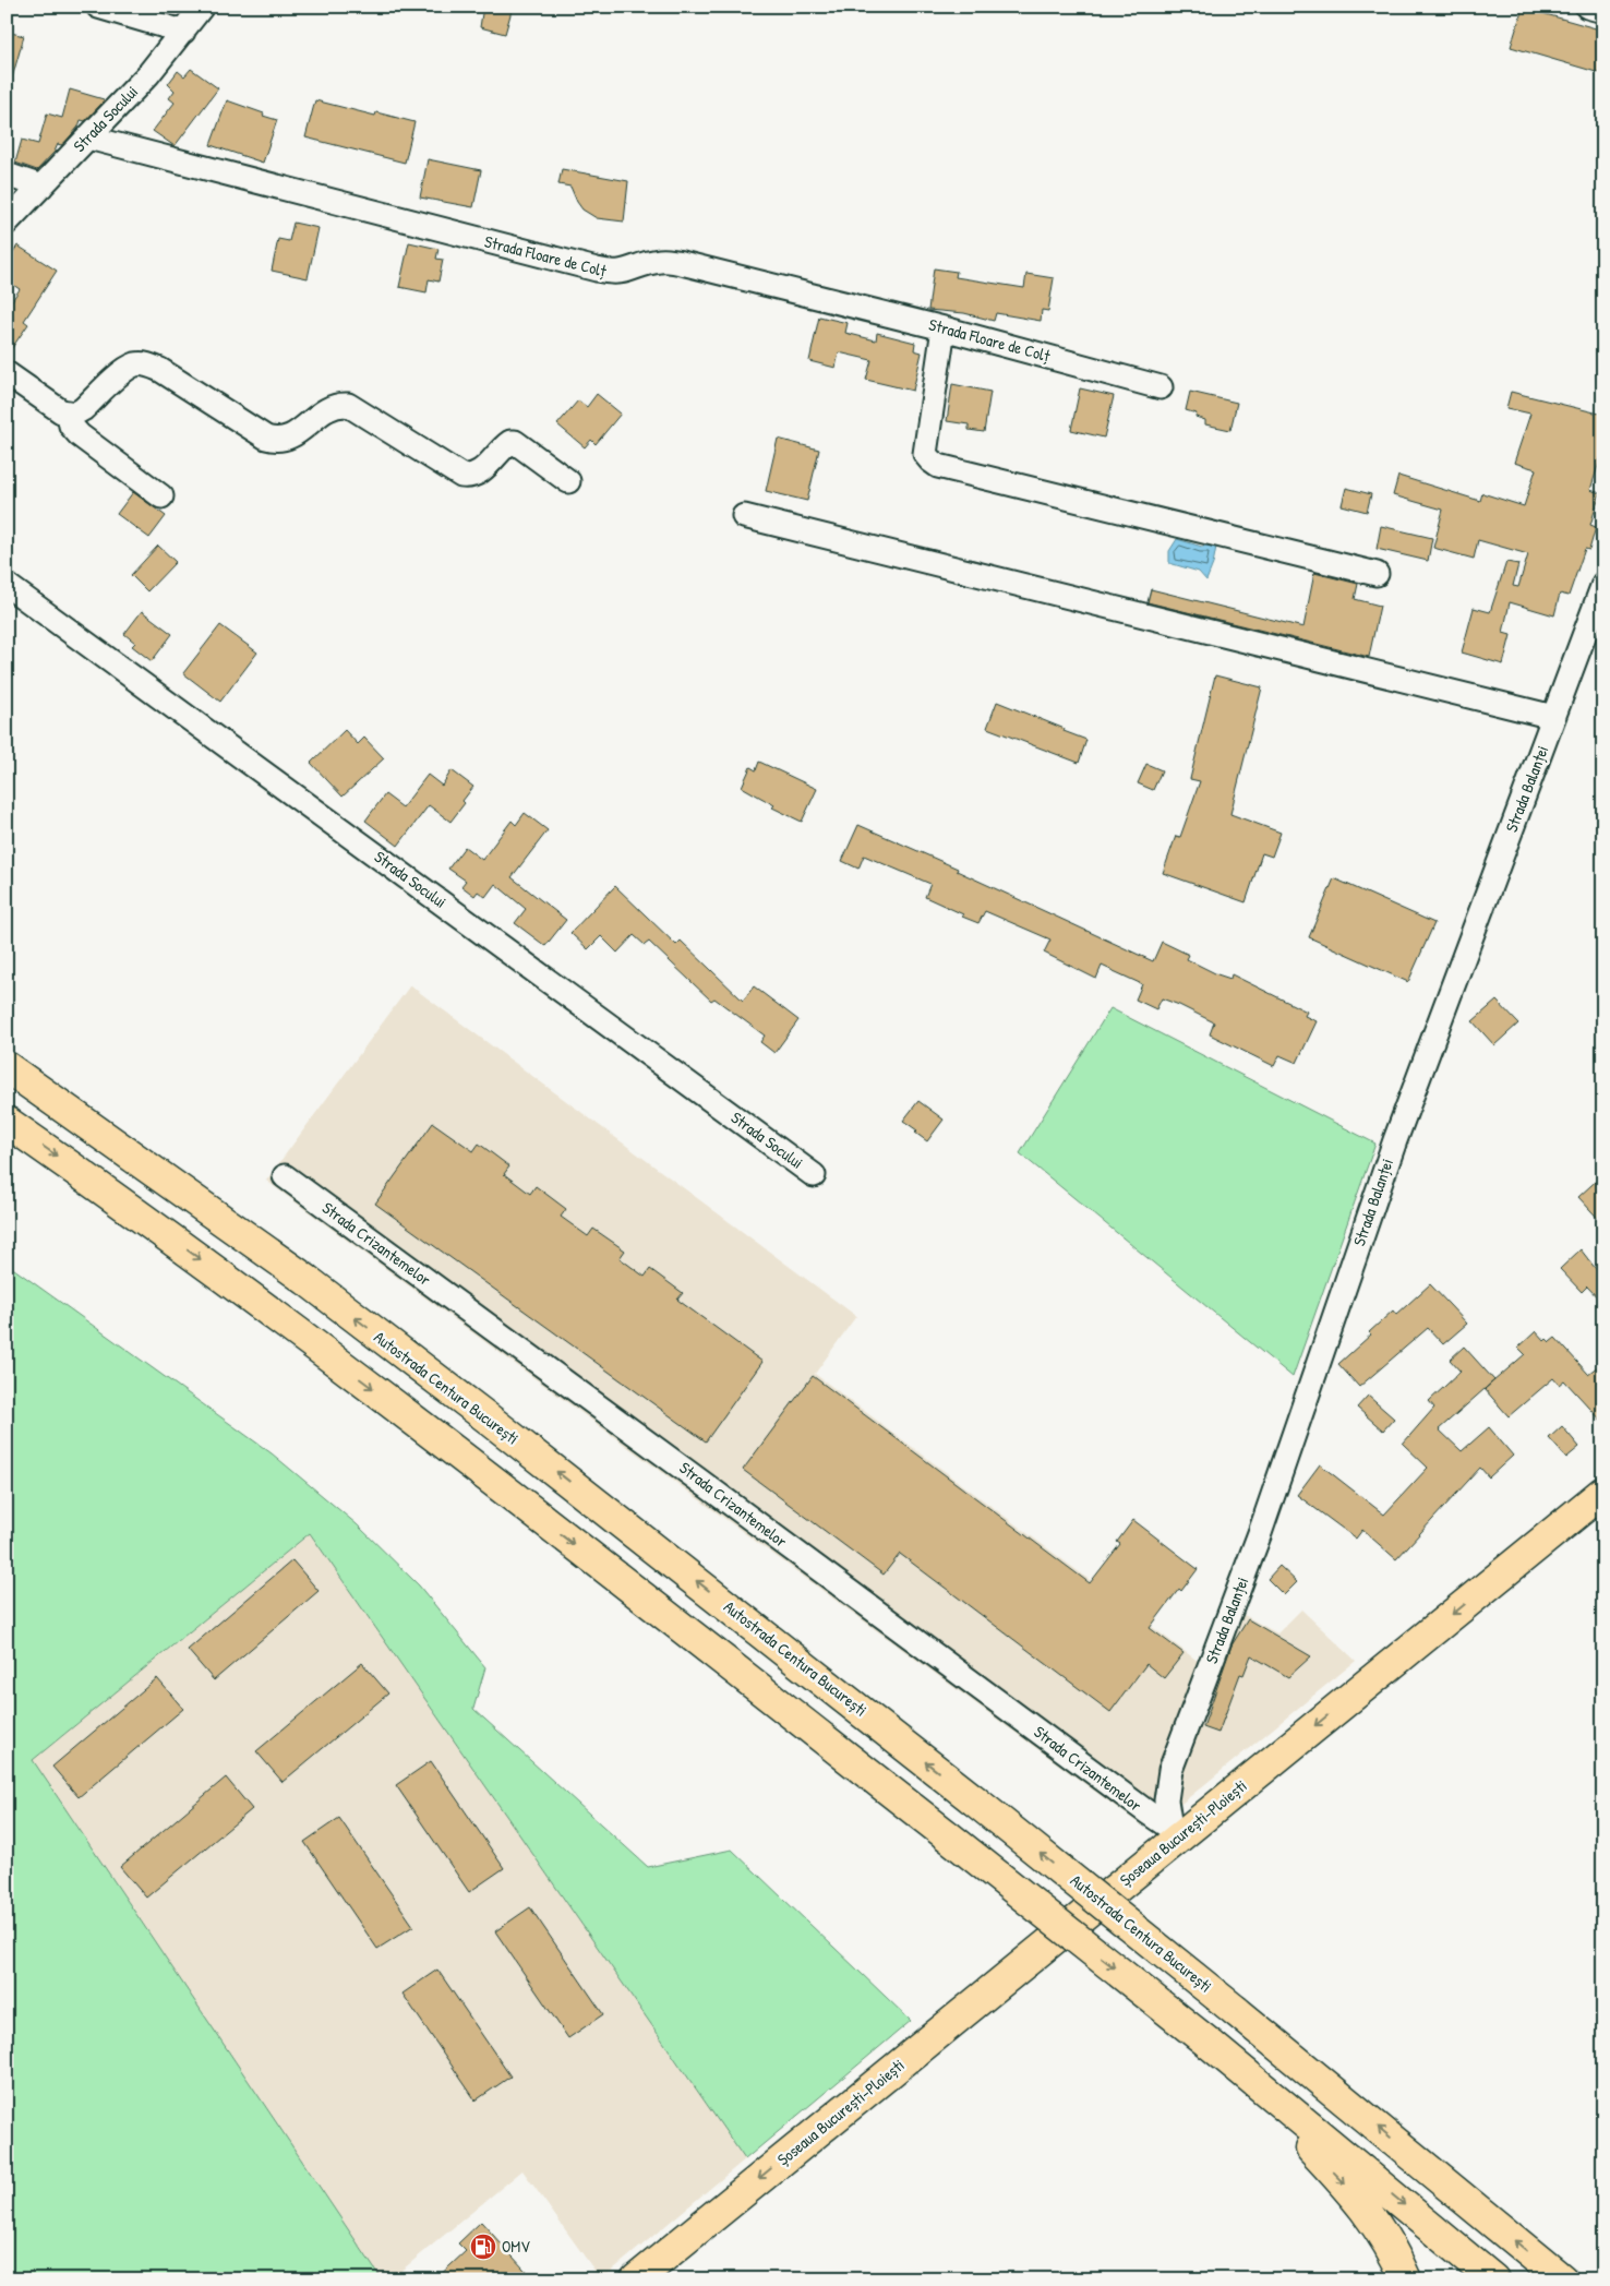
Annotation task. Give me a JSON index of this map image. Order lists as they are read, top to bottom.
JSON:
{
  "streets": {
    "highway": ["Autostrada Centura București", "Șoseaua București-Ploiești"],
    "street": [
      "Strada Socului",
      "Strada Floare de Colț",
      "Strada Balanței",
      "Strada Crizantemelor"
    ]
  },
  "crossings": [
    ["Strada Socului", "Strada Floare de Colț"],
    ["Strada Balanței", "Strada Crizantemelor"],
    ["Strada Balanței", "Șoseaua București-Ploiești"],
    ["Strada Crizantemelor", "Șoseaua București-Ploiești"]
  ],
  "places": {
    "fuel station": ["OMV"]
  }
}
